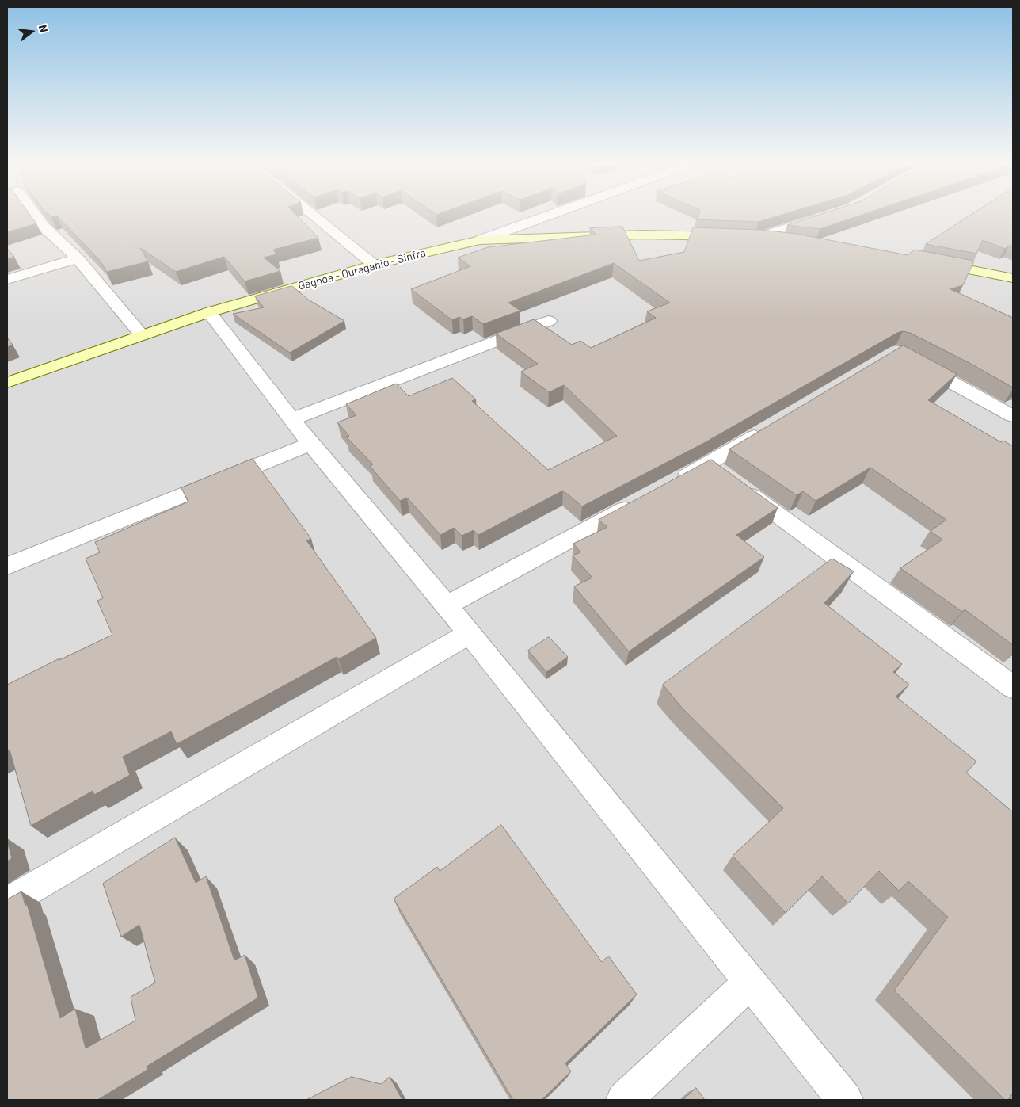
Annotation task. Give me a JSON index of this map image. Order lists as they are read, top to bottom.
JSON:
{
  "streets": {
    "main road": ["Gagnoa - Ouragahio - Sinfra"]
  },
  "north": "right"
}
